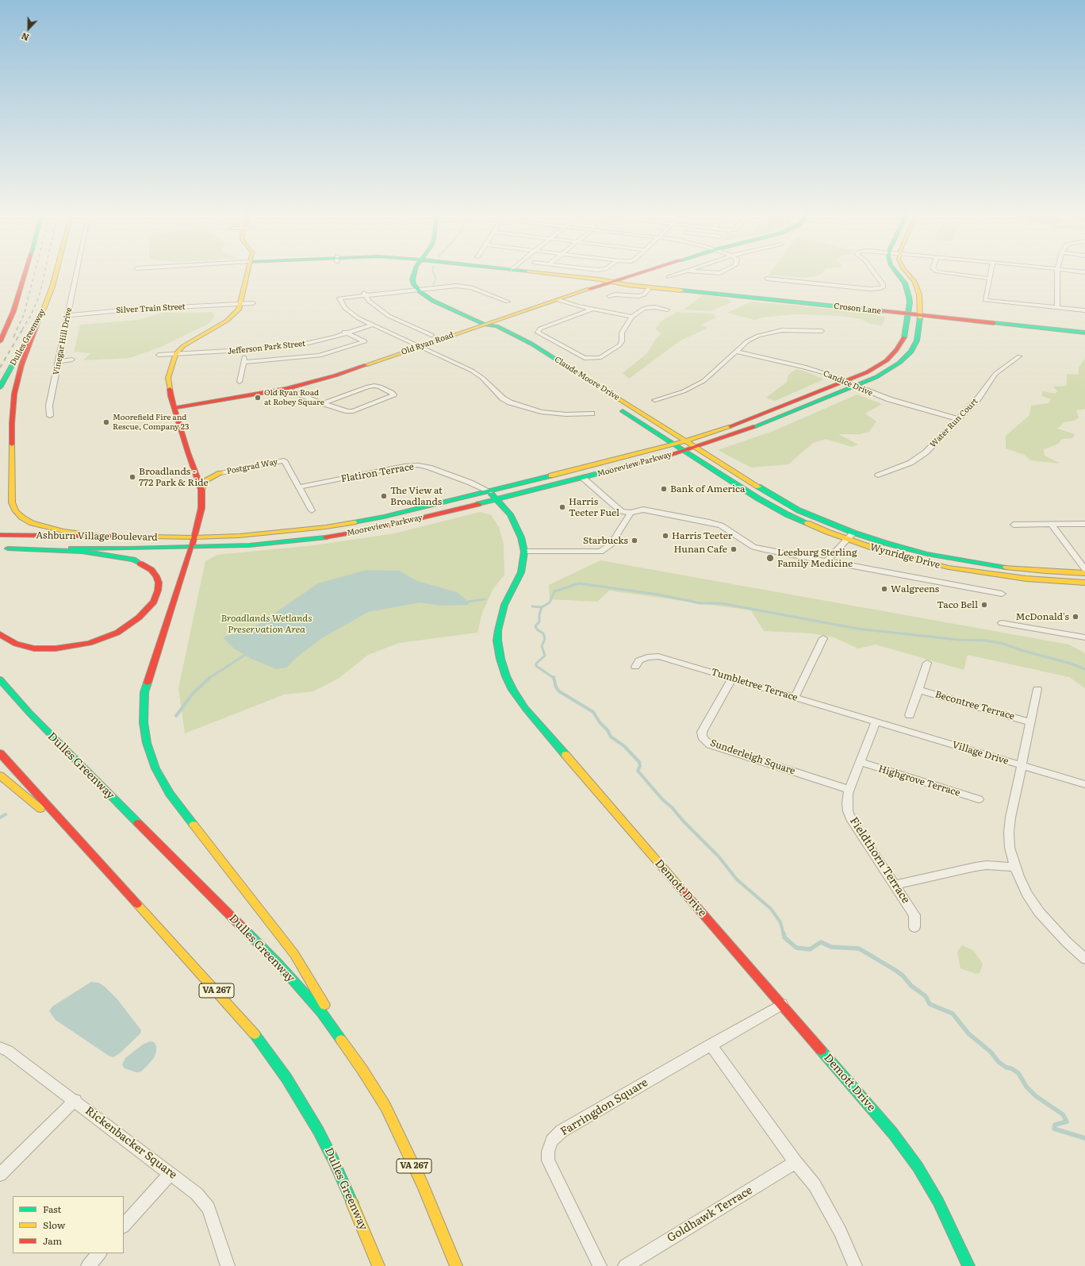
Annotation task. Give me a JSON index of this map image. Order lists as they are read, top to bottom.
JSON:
{
  "streets": {
    "main road": [
      "Croson Lane",
      "Dulles Greenway",
      "Old Ryan Road",
      "Claude Moore Drive",
      "Mooreview Parkway",
      "Ashburn Village Boulevard",
      "Wynridge Drive",
      "Demott Drive",
      "VA 267"
    ],
    "street": [
      "Silver Train Street",
      "Vinegar Hill Drive",
      "Jefferson Park Street",
      "Candice Drive",
      "Water Run Court",
      "Postgrad Way",
      "Flatiron Terrace",
      "Tumbletree Terrace",
      "Becontree Terrace",
      "Village Drive",
      "Sunderleigh Square",
      "Highgrove Terrace",
      "Fieldthorn Terrace",
      "Farringdon Square",
      "Rickenbacker Square",
      "Goldhawk Terrace"
    ]
  },
  "crossings": [
    ["Silver Train Street", "Vinegar Hill Drive"],
    ["Croson Lane", "Old Ryan Road"],
    ["Croson Lane", "Mooreview Parkway"],
    ["Old Ryan Road", "Claude Moore Drive"],
    ["Claude Moore Drive", "Mooreview Parkway"],
    ["Claude Moore Drive", "Wynridge Drive"],
    ["Candice Drive", "Water Run Court"],
    ["Candice Drive", "Mooreview Parkway"],
    ["Mooreview Parkway", "Flatiron Terrace"],
    ["Mooreview Parkway", "Ashburn Village Boulevard"],
    ["Mooreview Parkway", "Wynridge Drive"],
    ["Mooreview Parkway", "Demott Drive"],
    ["Postgrad Way", "Flatiron Terrace"],
    ["Flatiron Terrace", "Demott Drive"],
    ["Tumbletree Terrace", "Village Drive"],
    ["Tumbletree Terrace", "Sunderleigh Square"],
    ["Tumbletree Terrace", "Fieldthorn Terrace"],
    ["Village Drive", "Fieldthorn Terrace"],
    ["Sunderleigh Square", "Fieldthorn Terrace"],
    ["Highgrove Terrace", "Fieldthorn Terrace"],
    ["Demott Drive", "Farringdon Square"]
  ],
  "parks": ["Broadlands Wetlands Preservation Area"],
  "places": [
    "Old Ryan Road at Robey Square",
    "Moorefield Fire and Rescue, Company 23",
    "Broadlands - 772 Park & Ride",
    "Bank of America",
    "The View at Broadlands",
    "Harris Teeter Fuel",
    "Harris Teeter",
    "Starbucks",
    "Hunan Cafe",
    "Leesburg Sterling Family Medicine",
    "Walgreens",
    "Taco Bell",
    "McDonald's"
  ],
  "legend": ["Fast", "Slow", "Jam"],
  "north": "bottom"
}
